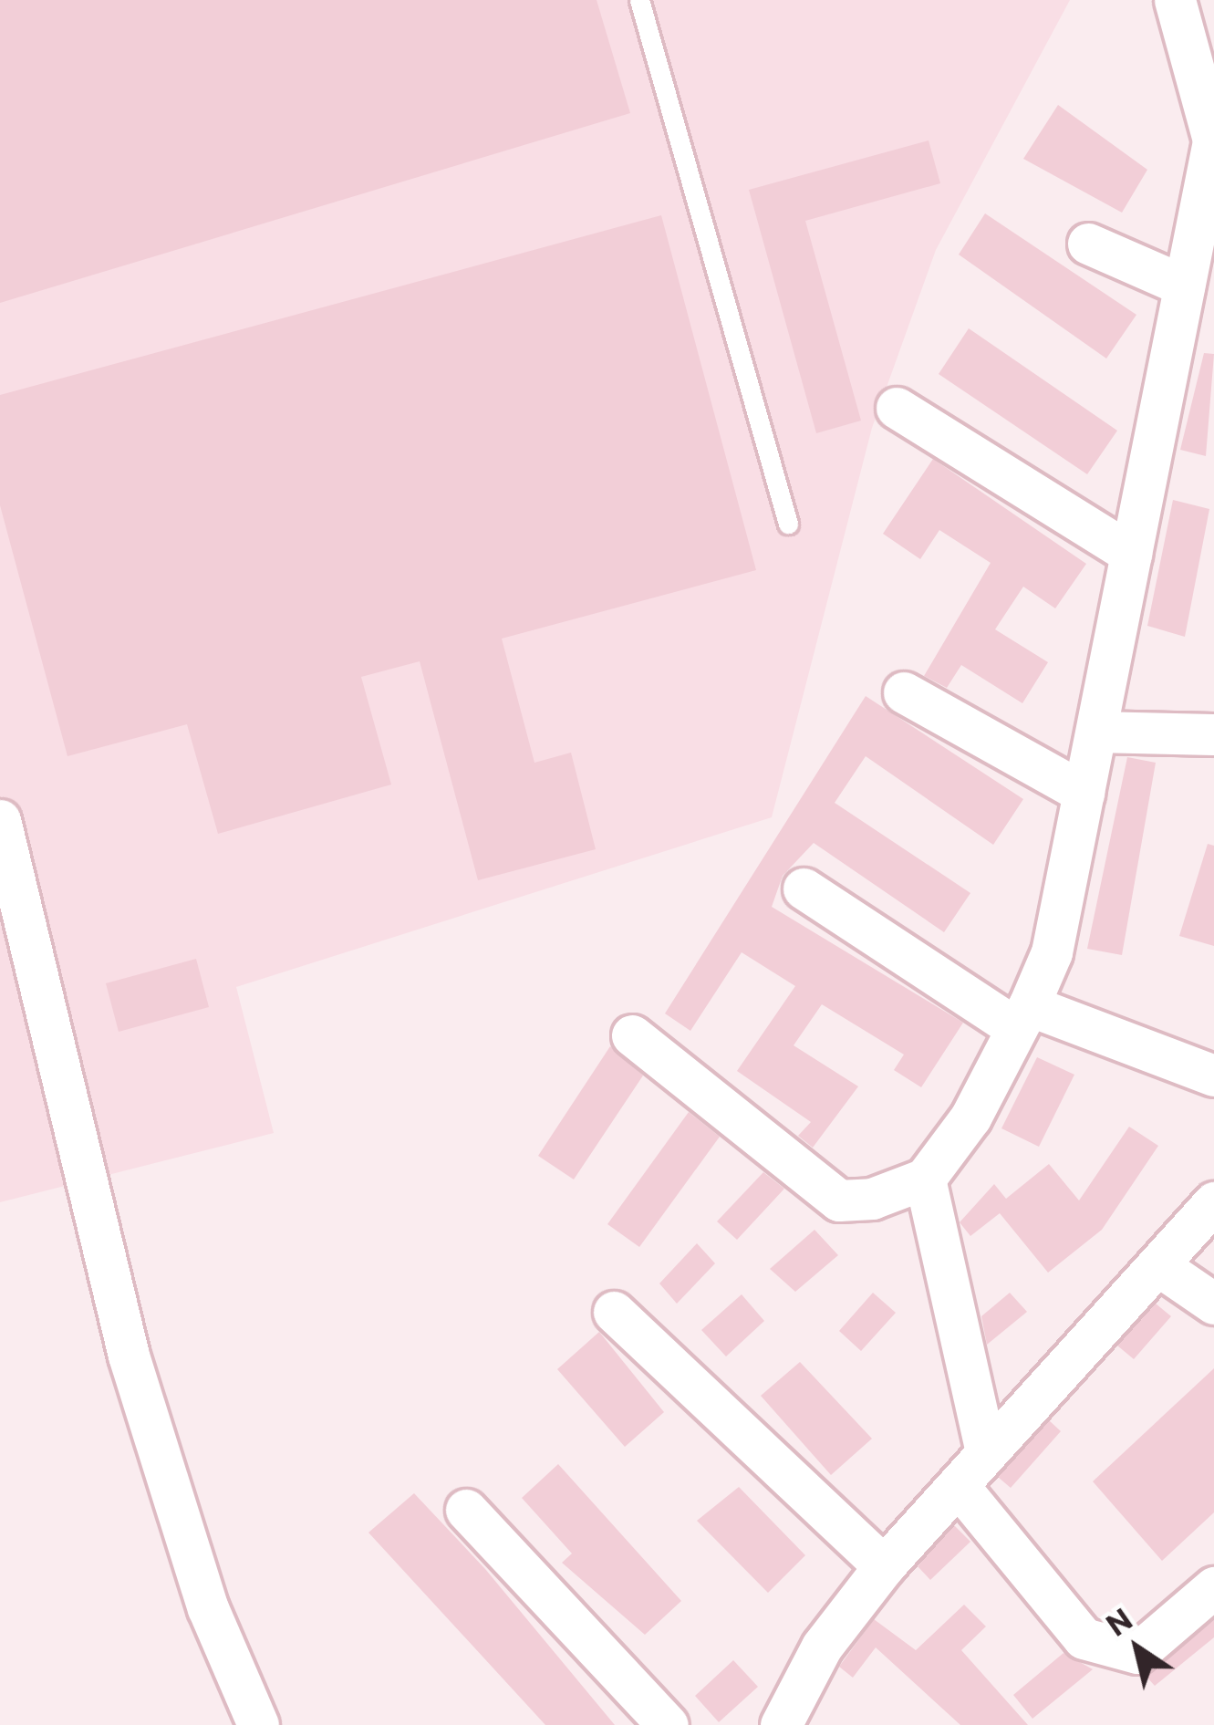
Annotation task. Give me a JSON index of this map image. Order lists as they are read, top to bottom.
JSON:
{
  "north": "top left"
}
